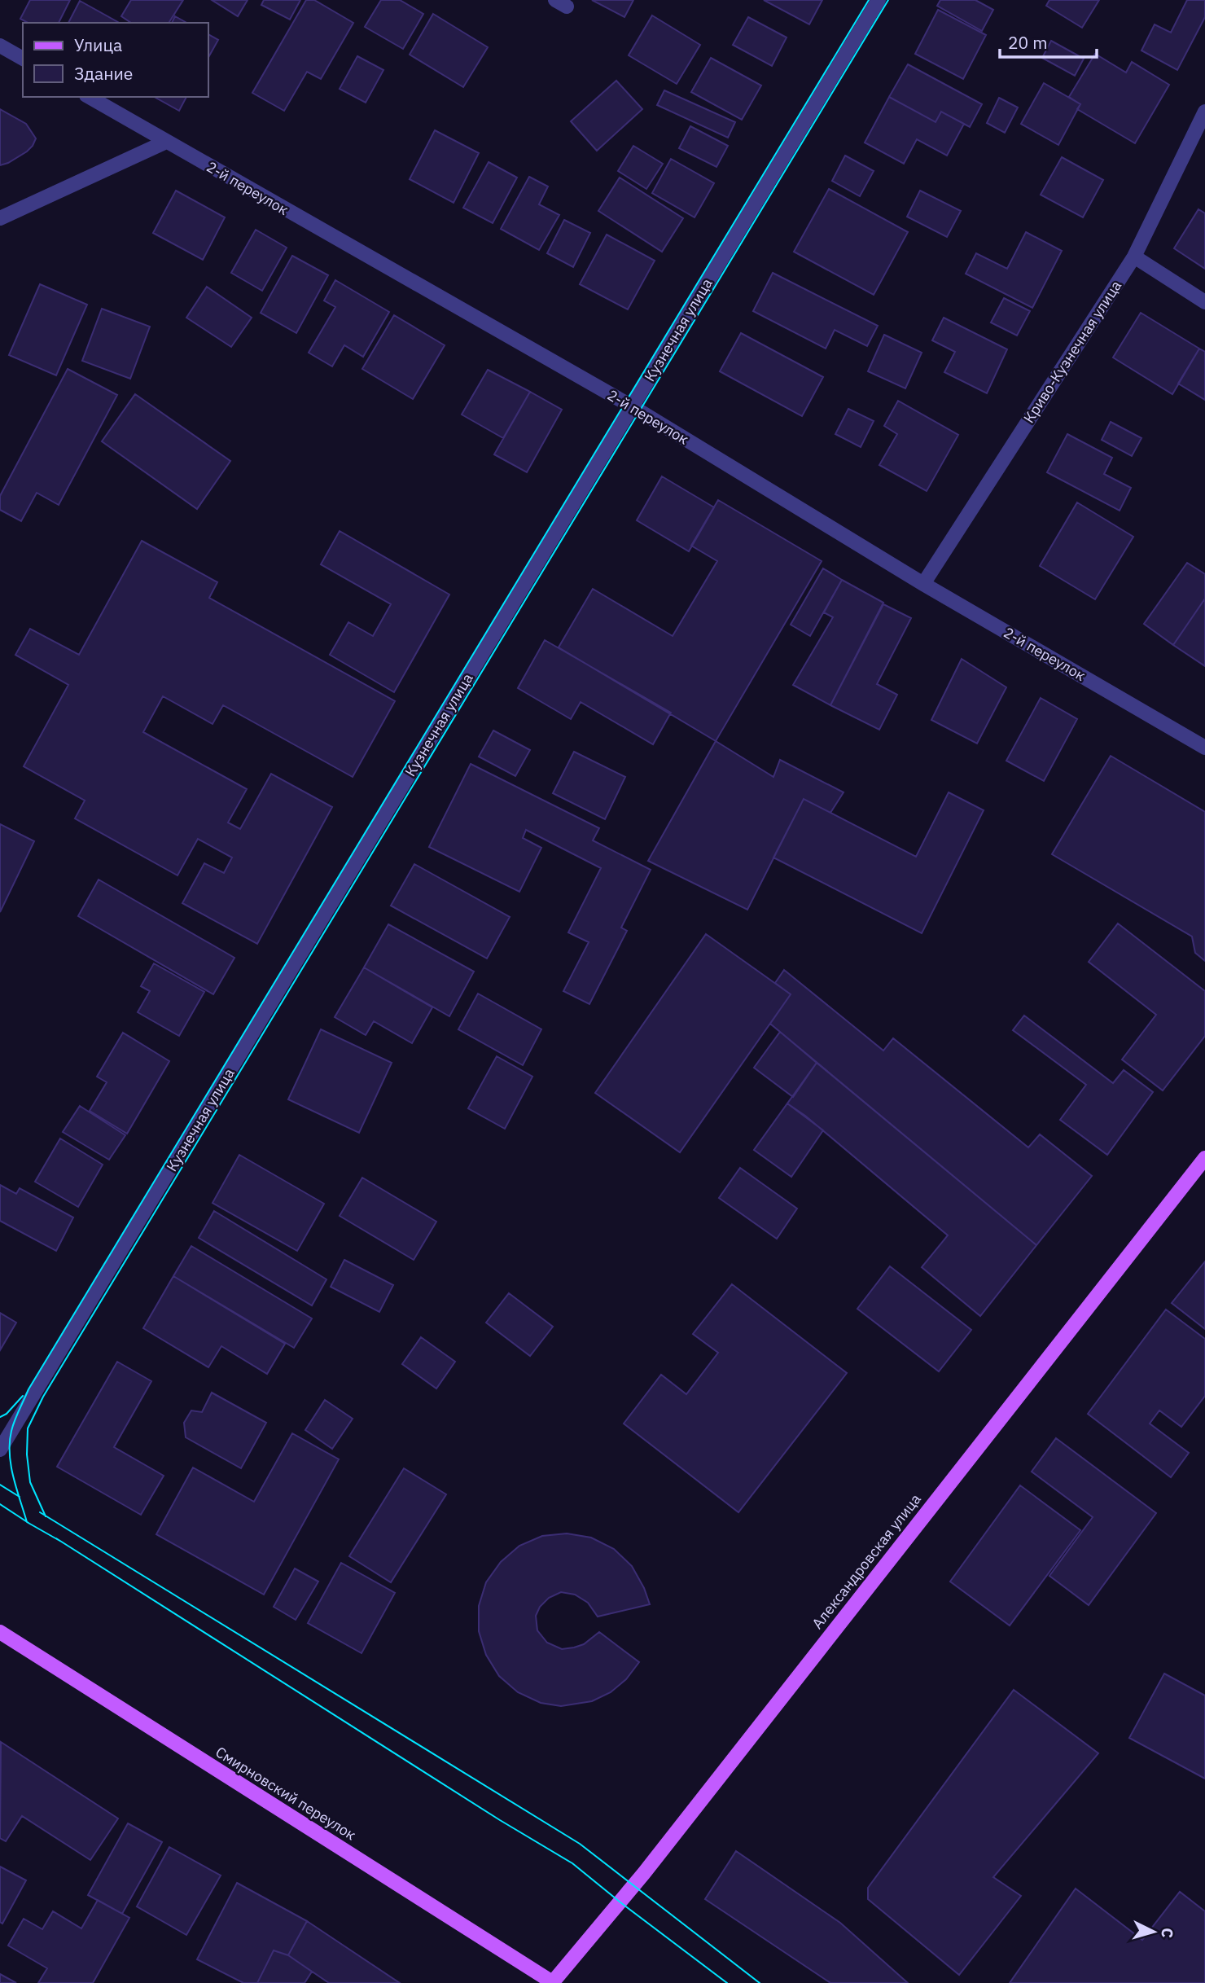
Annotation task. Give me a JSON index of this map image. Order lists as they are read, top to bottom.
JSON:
{
  "streets": {
    "main road": ["Александровская улица", "Смирновский переулок"],
    "street": ["2-й переулок", "Кузнечная улица", "Криво-Кузнечная улица"]
  },
  "crossings": [
    ["2-й переулок", "Кузнечная улица"],
    ["2-й переулок", "Криво-Кузнечная улица"],
    ["Александровская улица", "Смирновский переулок"]
  ],
  "legend": ["Улица", "Здание"],
  "scale_bar": "20 m",
  "north": "right"
}
